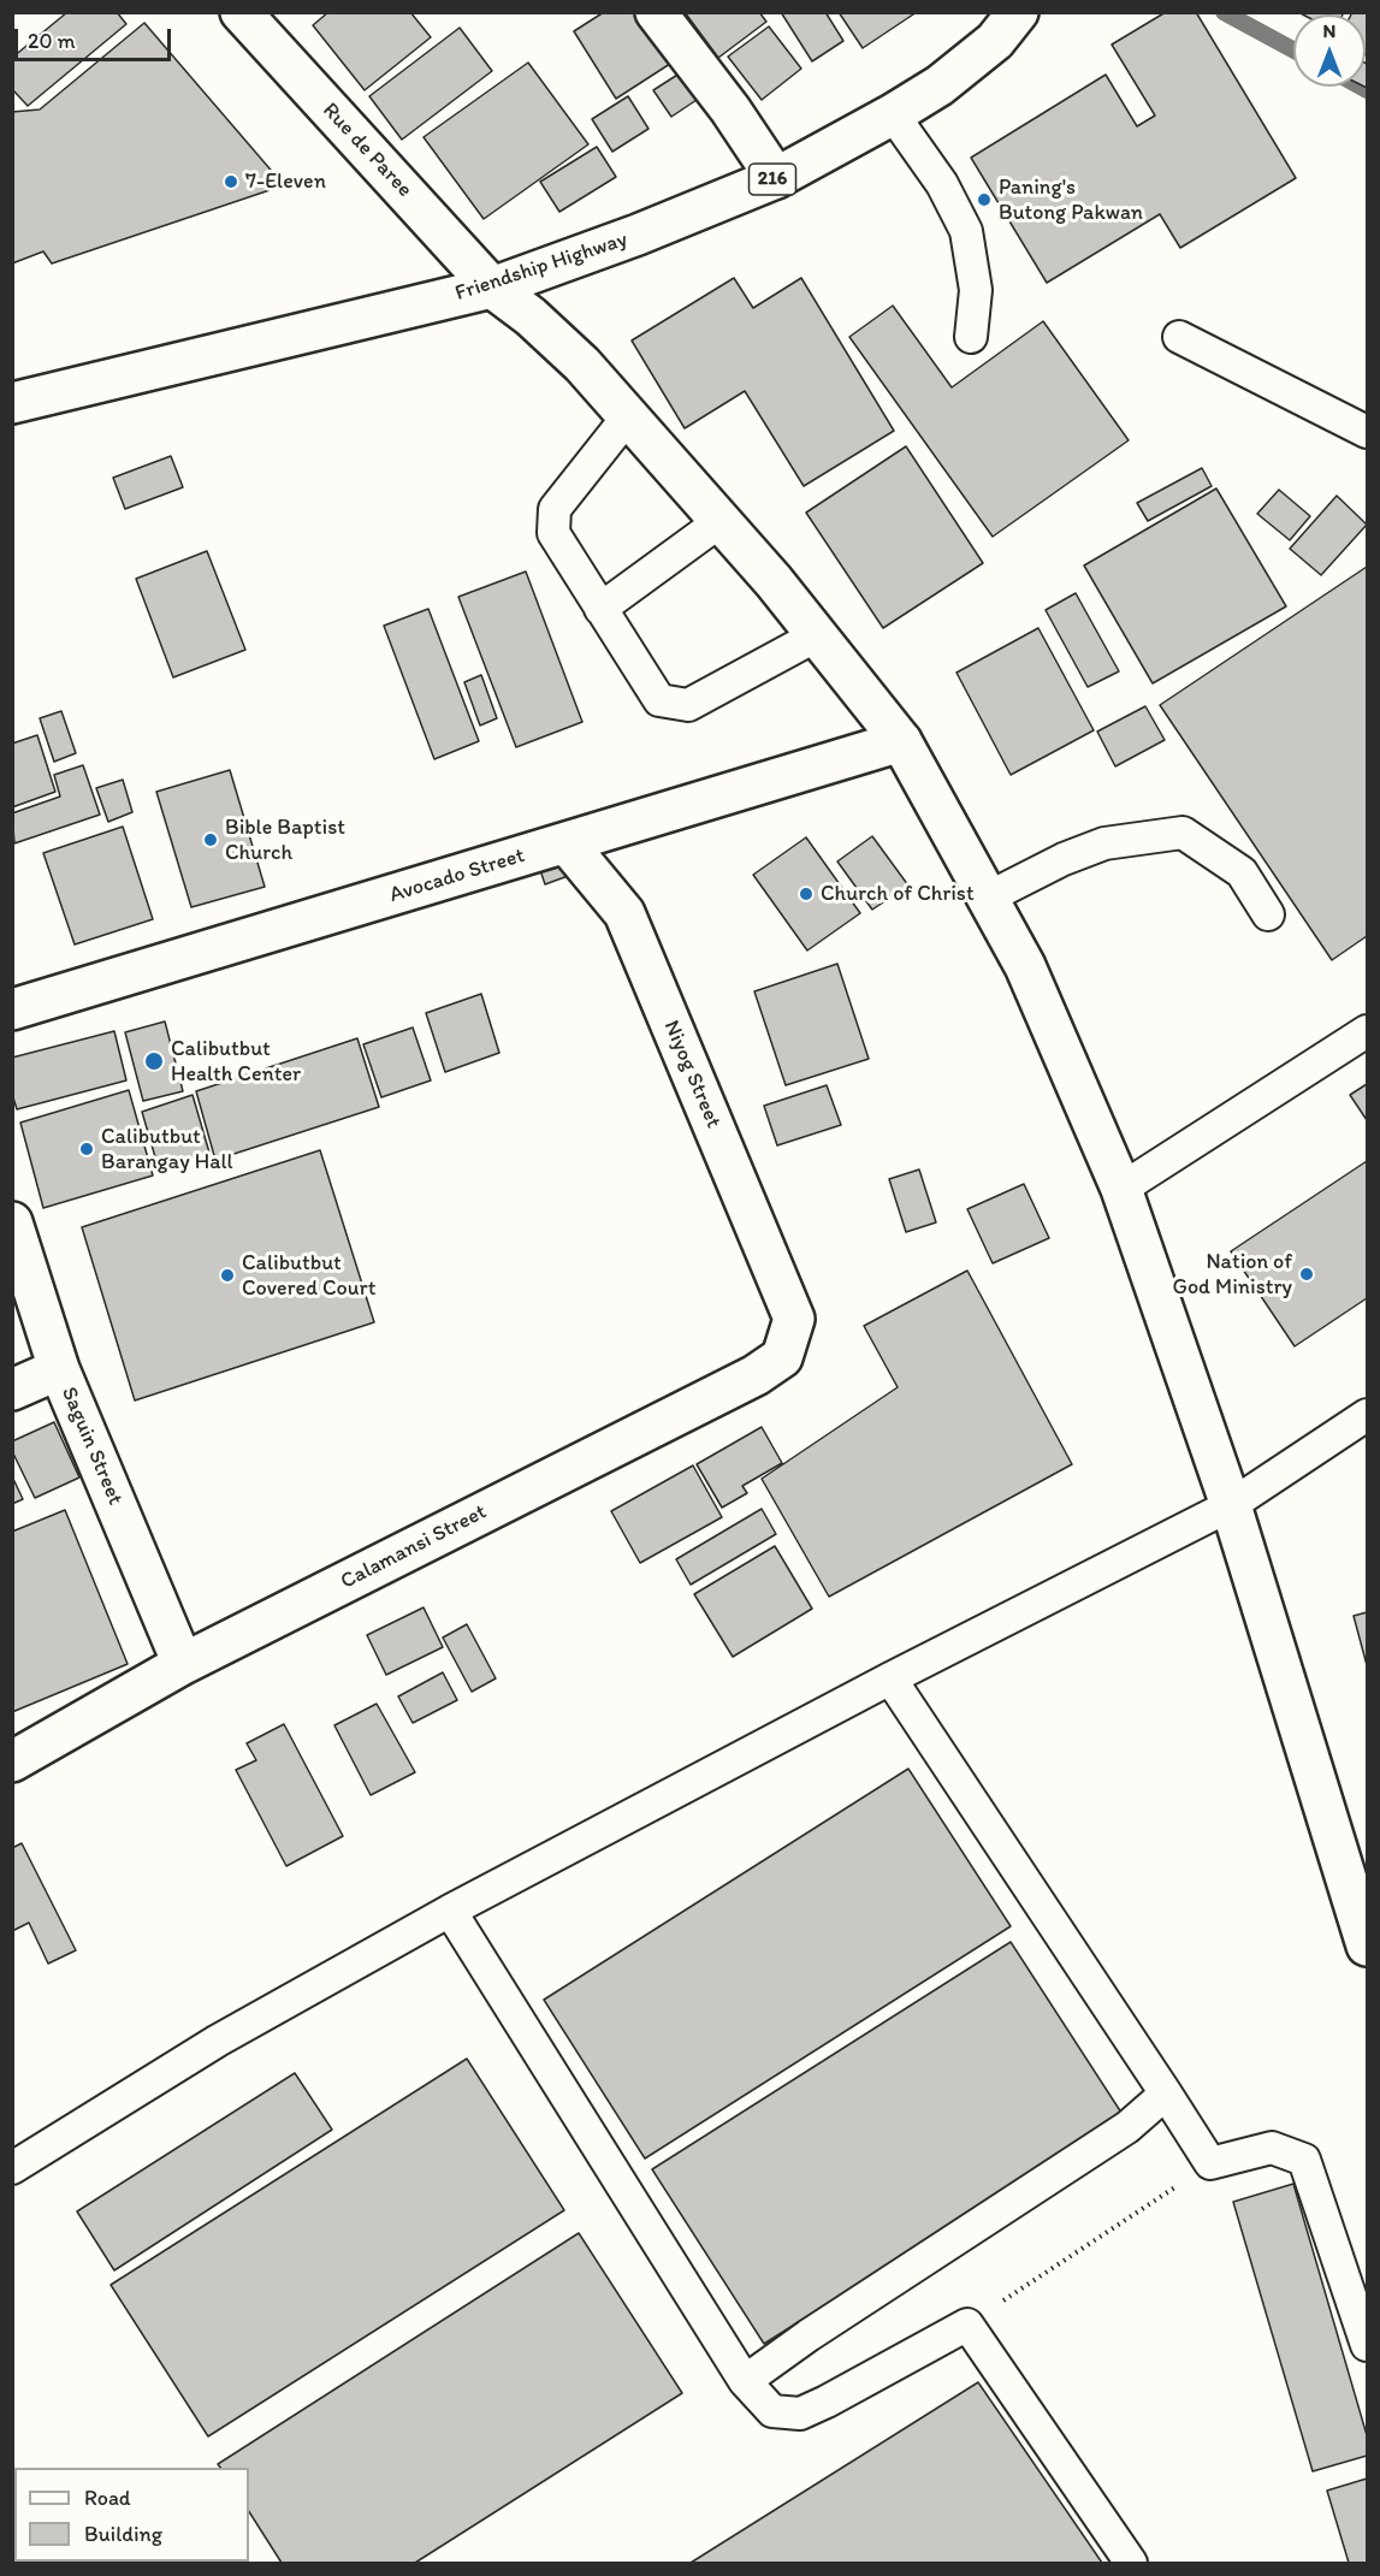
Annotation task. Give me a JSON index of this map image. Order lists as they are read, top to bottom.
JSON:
{
  "streets": {
    "street": [
      "Rue de Paree",
      "216",
      "Friendship Highway",
      "Avocado Street",
      "Niyog Street",
      "Saguin Street",
      "Calamansi Street"
    ]
  },
  "crossings": [
    ["Rue de Paree", "Friendship Highway"],
    ["Rue de Paree", "Avocado Street"],
    ["Avocado Street", "Niyog Street"],
    ["Niyog Street", "Calamansi Street"],
    ["Saguin Street", "Calamansi Street"]
  ],
  "places": [
    "7-Eleven",
    "Paning's Butong Pakwan",
    "Bible Baptist Church",
    "Church of Christ",
    "Calibutbut Health Center",
    "Calibutbut Barangay Hall",
    "Nation of God Ministry",
    "Calibutbut Covered Court"
  ],
  "legend": ["Road", "Building"],
  "scale_bar": "20 m",
  "north": "top"
}
